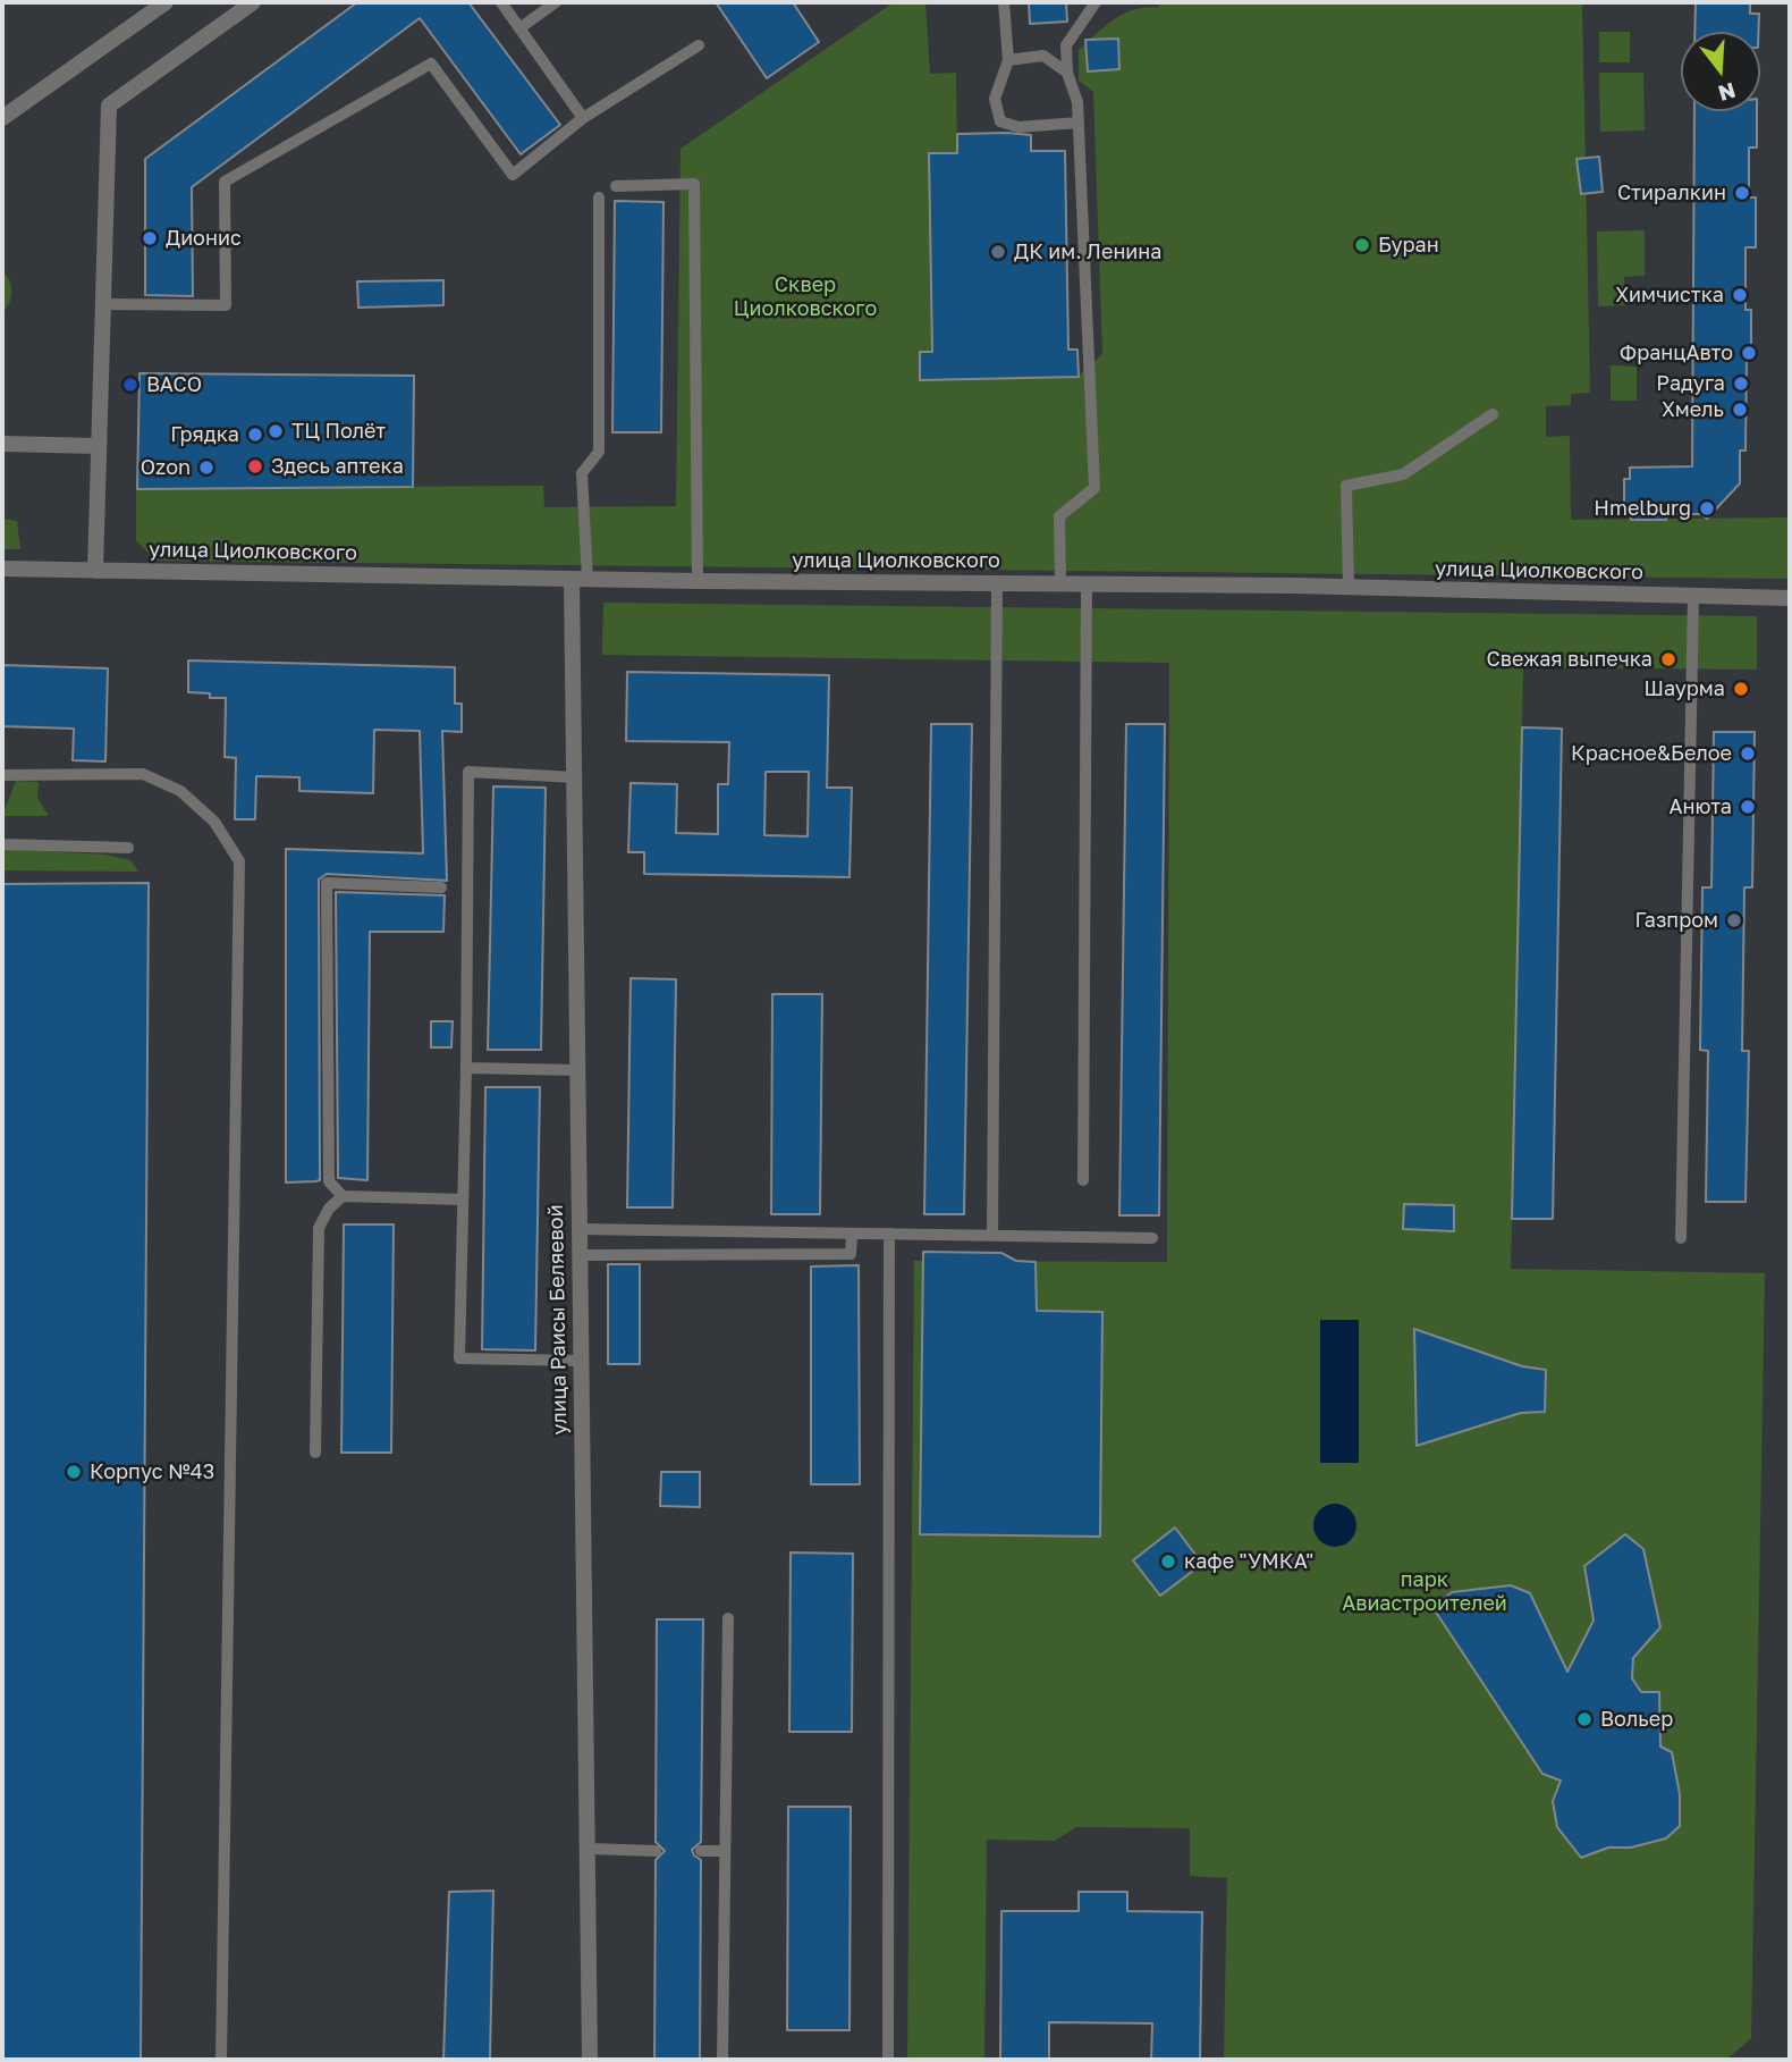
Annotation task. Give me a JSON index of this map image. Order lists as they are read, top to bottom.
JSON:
{
  "streets": {
    "street": ["улица Циолковского", "улица Раисы Беляевой"]
  },
  "crossings": [
    ["улица Циолковского", "улица Раисы Беляевой"]
  ],
  "parks": ["Сквер Циолковского", "парк Авиастроителей"],
  "places": [
    "Стиралкин",
    "Дионис",
    "Буран",
    "ДК им. Ленина",
    "Химчистка",
    "ФранцАвто",
    "Радуга",
    "ВАСО",
    "Хмель",
    "ТЦ Полёт",
    "Грядка",
    "Здесь аптека",
    "Ozon",
    "Hmelburg",
    "Свежая выпечка",
    "Шаурма",
    "Красное&Белое",
    "Анюта",
    "Газпром",
    "Корпус №43",
    "кафе \"УМКА\"",
    "Вольер"
  ],
  "north": "bottom"
}
